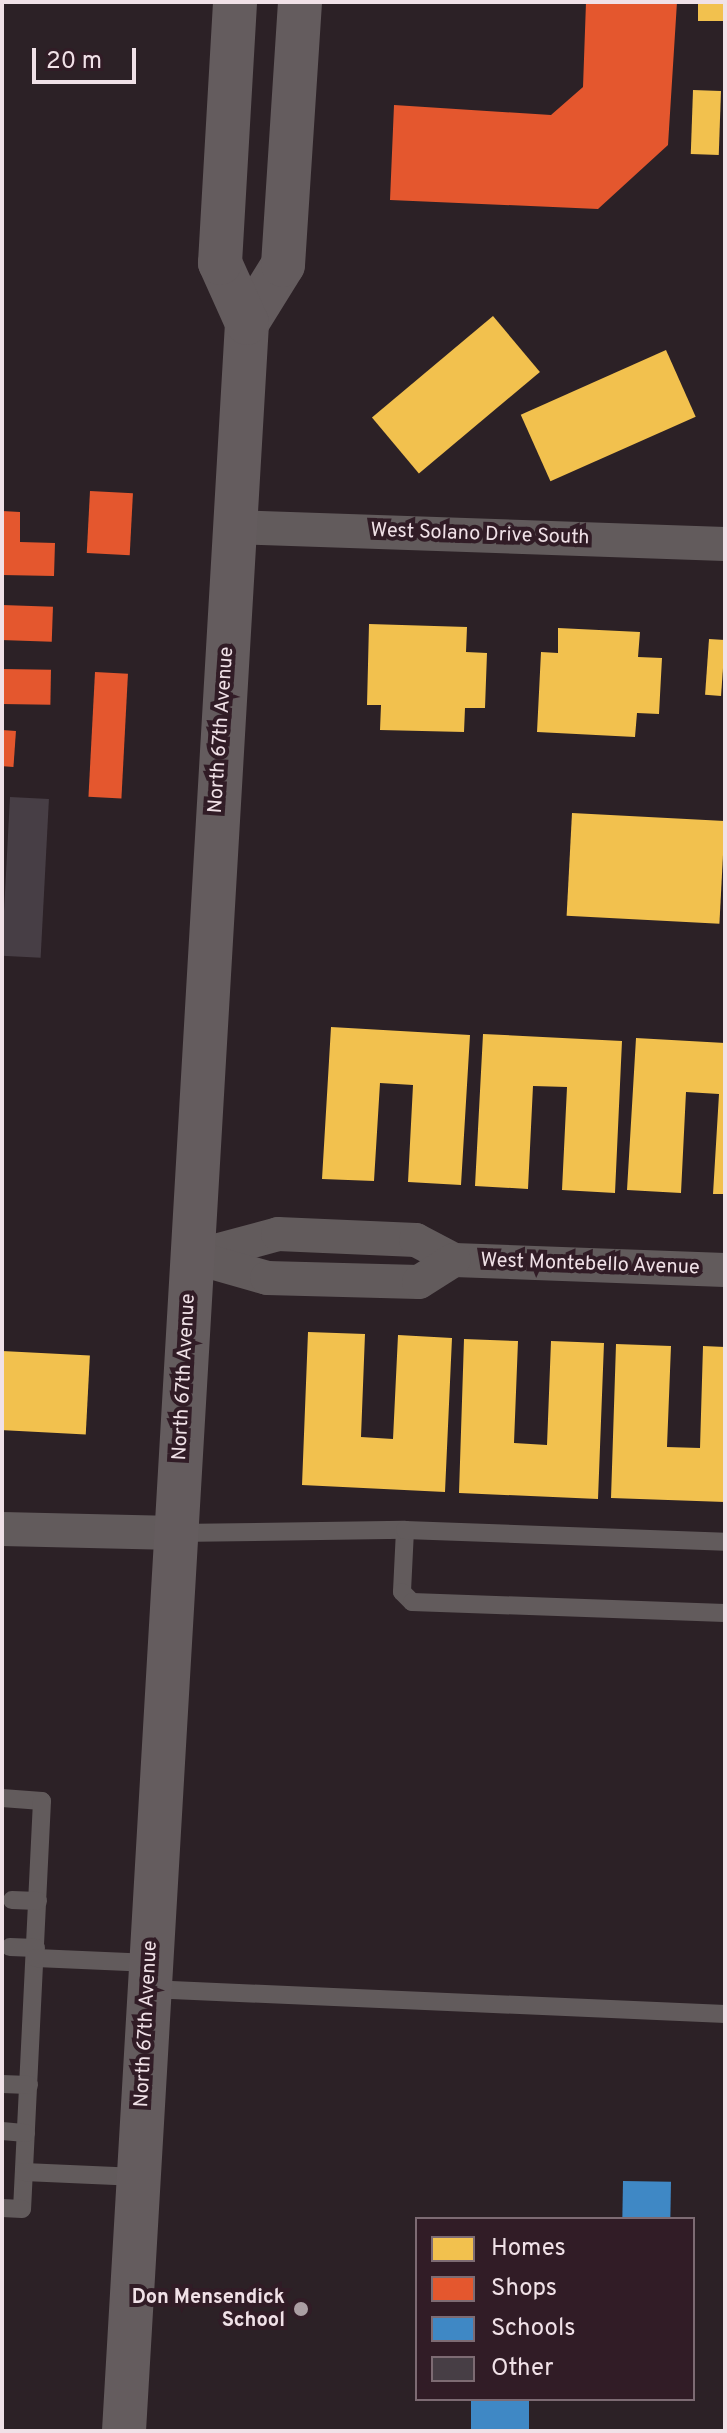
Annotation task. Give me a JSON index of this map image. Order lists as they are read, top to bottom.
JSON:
{
  "streets": {
    "main road": ["North 67th Avenue"],
    "street": ["West Solano Drive South", "West Montebello Avenue"]
  },
  "crossings": [
    ["West Solano Drive South", "North 67th Avenue"],
    ["North 67th Avenue", "West Montebello Avenue"]
  ],
  "places": ["Don Mensendick School"],
  "legend": [
    "Homes",
    "Shops",
    "Schools",
    "Other"
  ],
  "scale_bar": "20 m"
}
